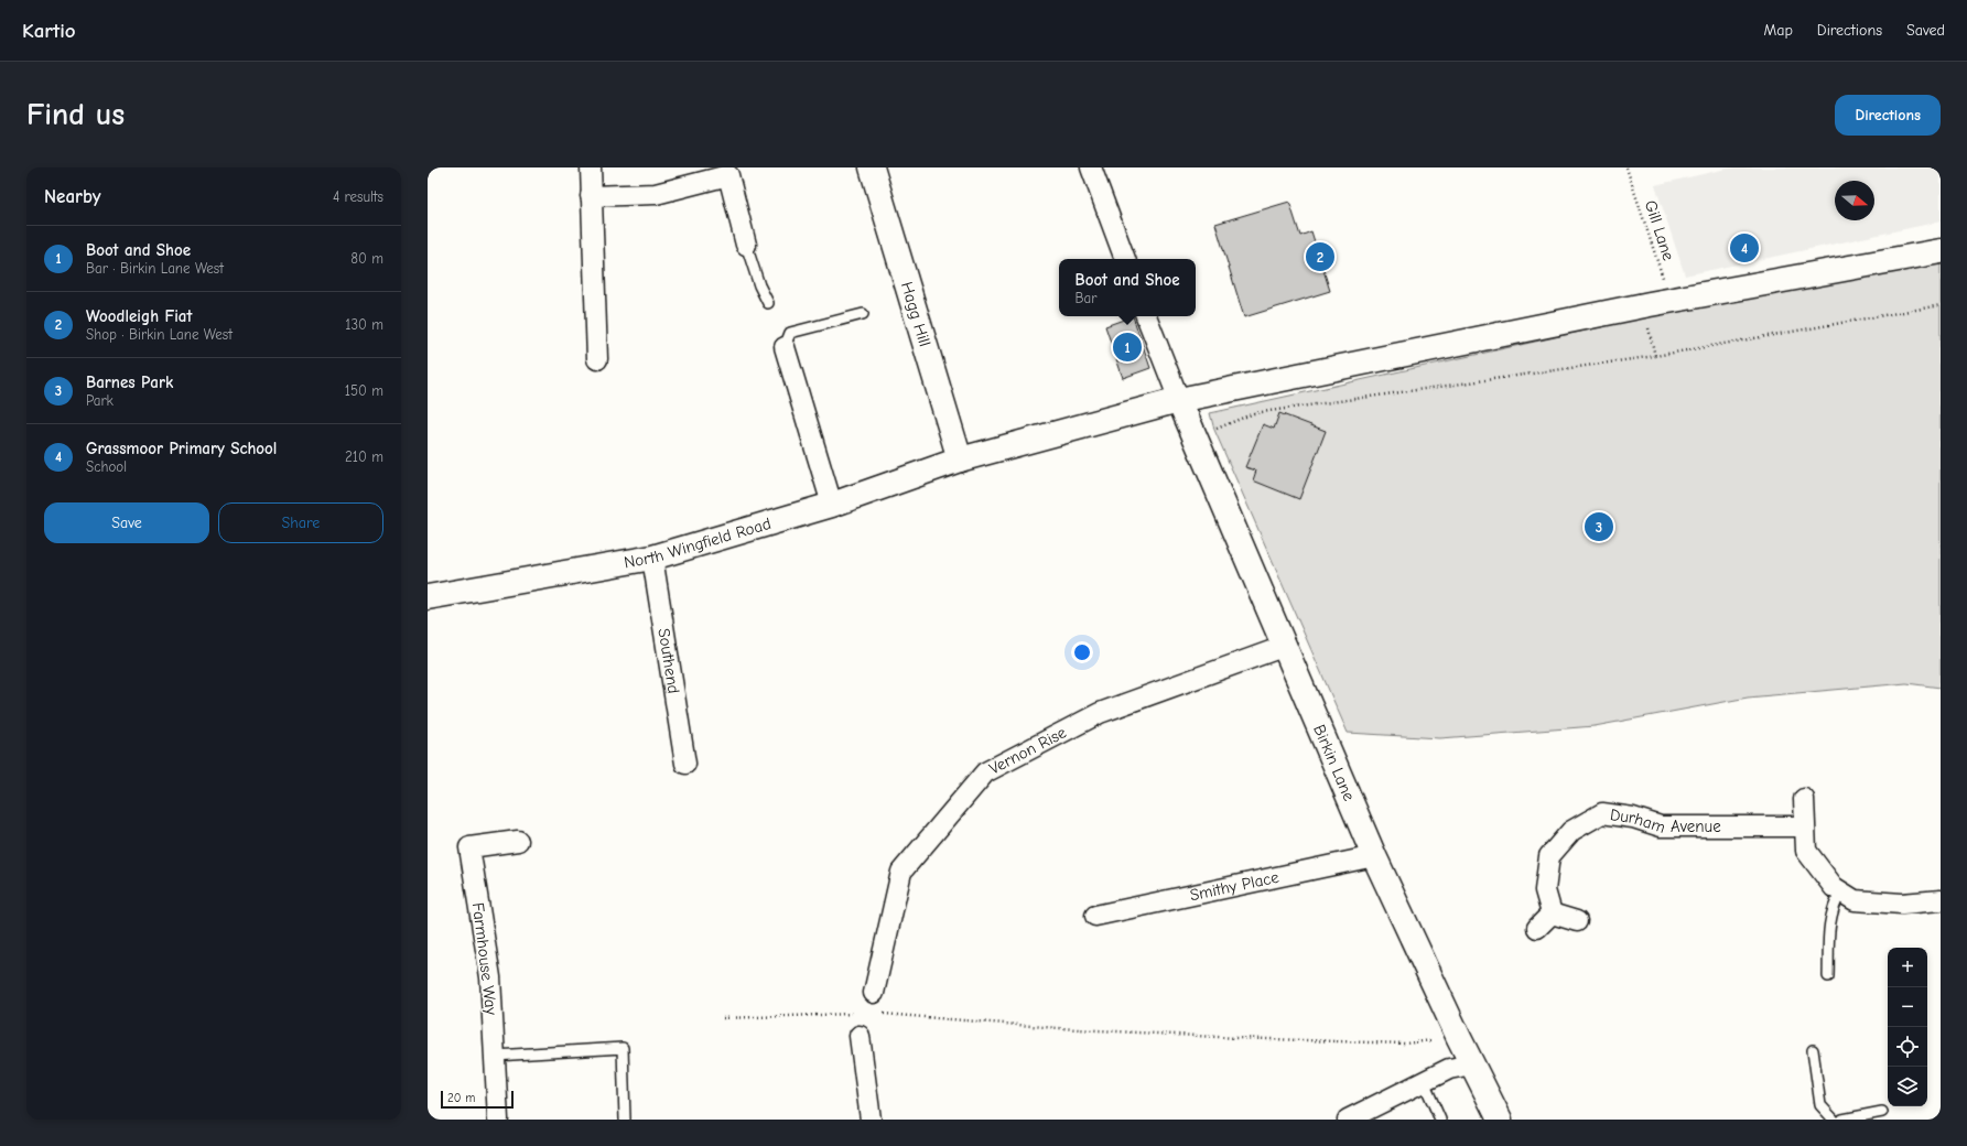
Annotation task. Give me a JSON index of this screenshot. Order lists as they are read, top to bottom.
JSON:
{
  "streets": {
    "main road": ["Hagg Hill", "North Wingfield Road", "Birkin Lane"],
    "street": [
      "Southend",
      "Vernon Rise",
      "Durham Avenue",
      "Smithy Place",
      "Farmhouse Way"
    ],
    "path": ["Gill Lane"]
  },
  "crossings": [
    ["Gill Lane", "North Wingfield Road"],
    ["Hagg Hill", "North Wingfield Road"],
    ["North Wingfield Road", "Southend"],
    ["North Wingfield Road", "Birkin Lane"],
    ["Vernon Rise", "Birkin Lane"],
    ["Birkin Lane", "Smithy Place"]
  ],
  "scale_bar": "20 m",
  "north": "right",
  "page": {
    "header": "Kartio",
    "nav": ["Map", "Directions", "Saved"],
    "buttons": [
      "Directions",
      ["Save", "Share"]
    ],
    "title": "Find us",
    "heading": ["Nearby", "4 results"],
    "list": [
      {
        "mark": "1",
        "name": "Boot and Shoe",
        "note": "Bar · Birkin Lane West",
        "value": "80 m"
      },
      {
        "mark": "2",
        "name": "Woodleigh Fiat",
        "note": "Shop · Birkin Lane West",
        "value": "130 m"
      },
      {
        "mark": "3",
        "name": "Barnes Park",
        "note": "Park",
        "value": "150 m"
      },
      {
        "mark": "4",
        "name": "Grassmoor Primary School",
        "note": "School",
        "value": "210 m"
      }
    ],
    "pins": [
      "4",
      "2",
      "1",
      "3"
    ],
    "popup": ["Boot and Shoe", "Bar"],
    "map_buttons": ["+", "−"],
    "scale": "20 m"
  }
}
